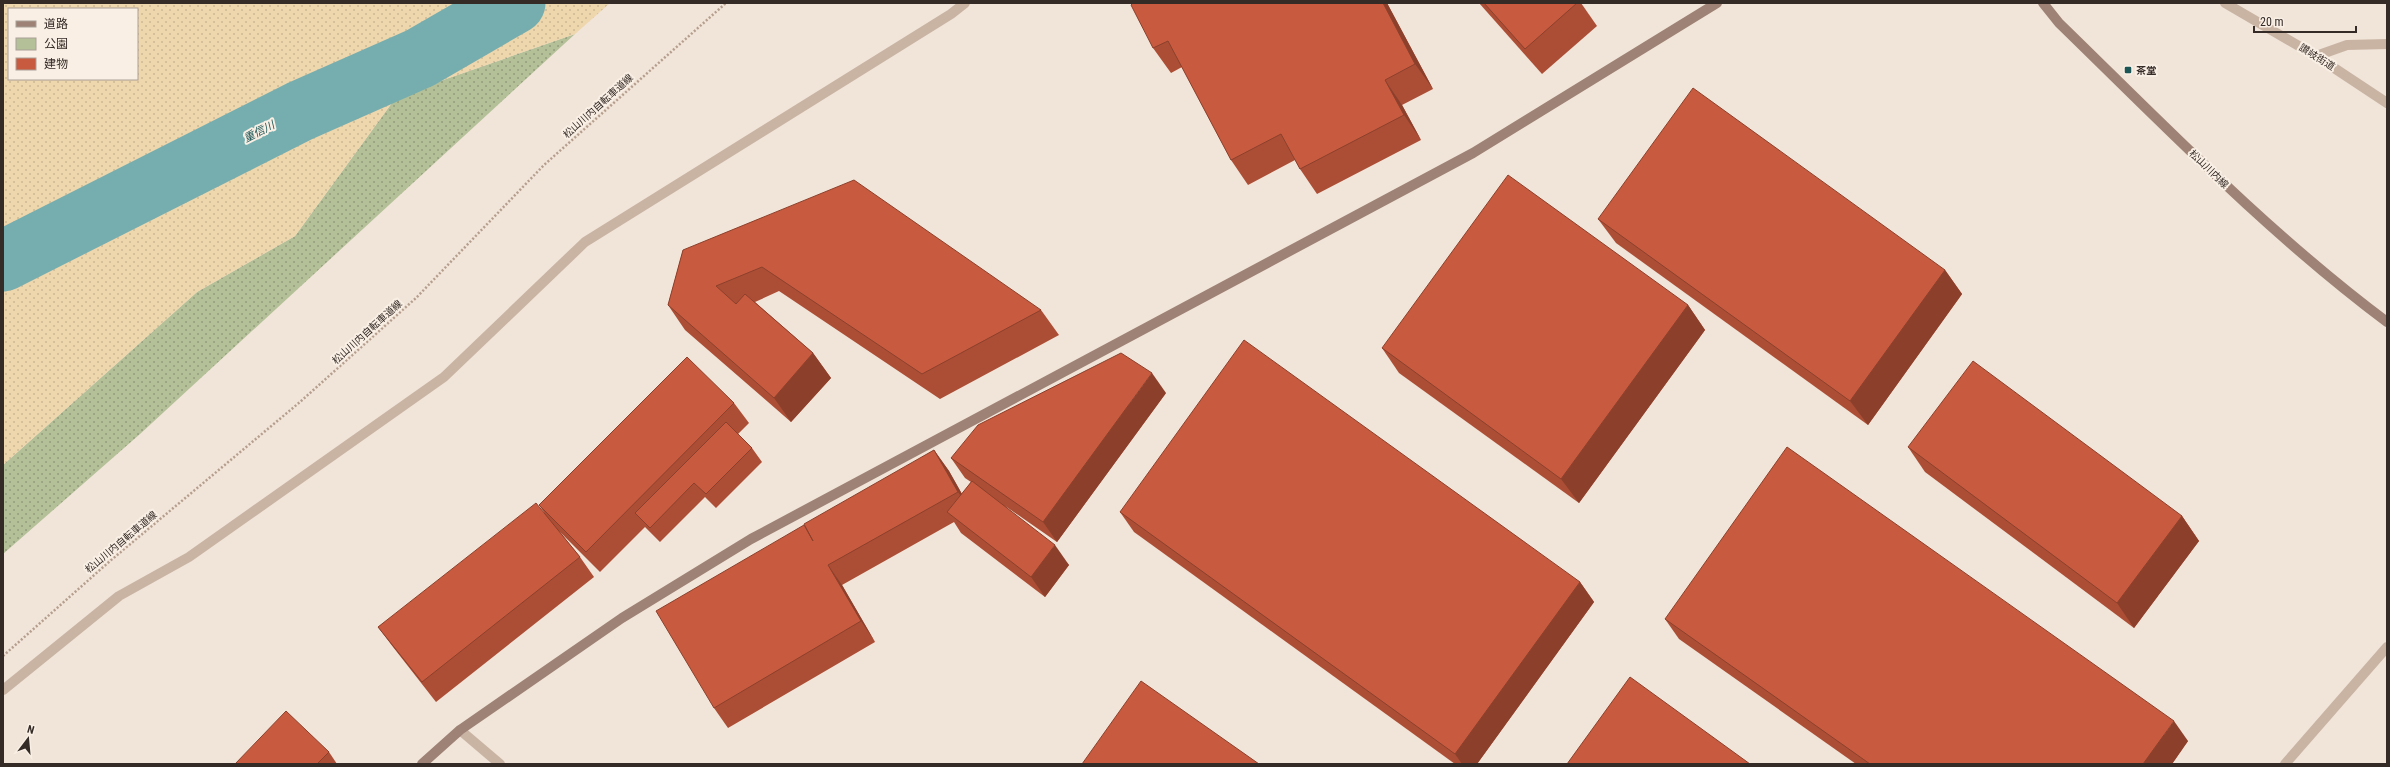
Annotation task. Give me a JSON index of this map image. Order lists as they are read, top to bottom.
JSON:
{
  "streets": {
    "street": ["讃岐街道", "松山川内線"],
    "path": ["松山川内自転車道線"]
  },
  "water": ["重信川"],
  "places": {
    "transit": ["茶堂"]
  },
  "legend": ["道路", "公園", "建物"],
  "scale_bar": "20 m",
  "north": "top"
}
